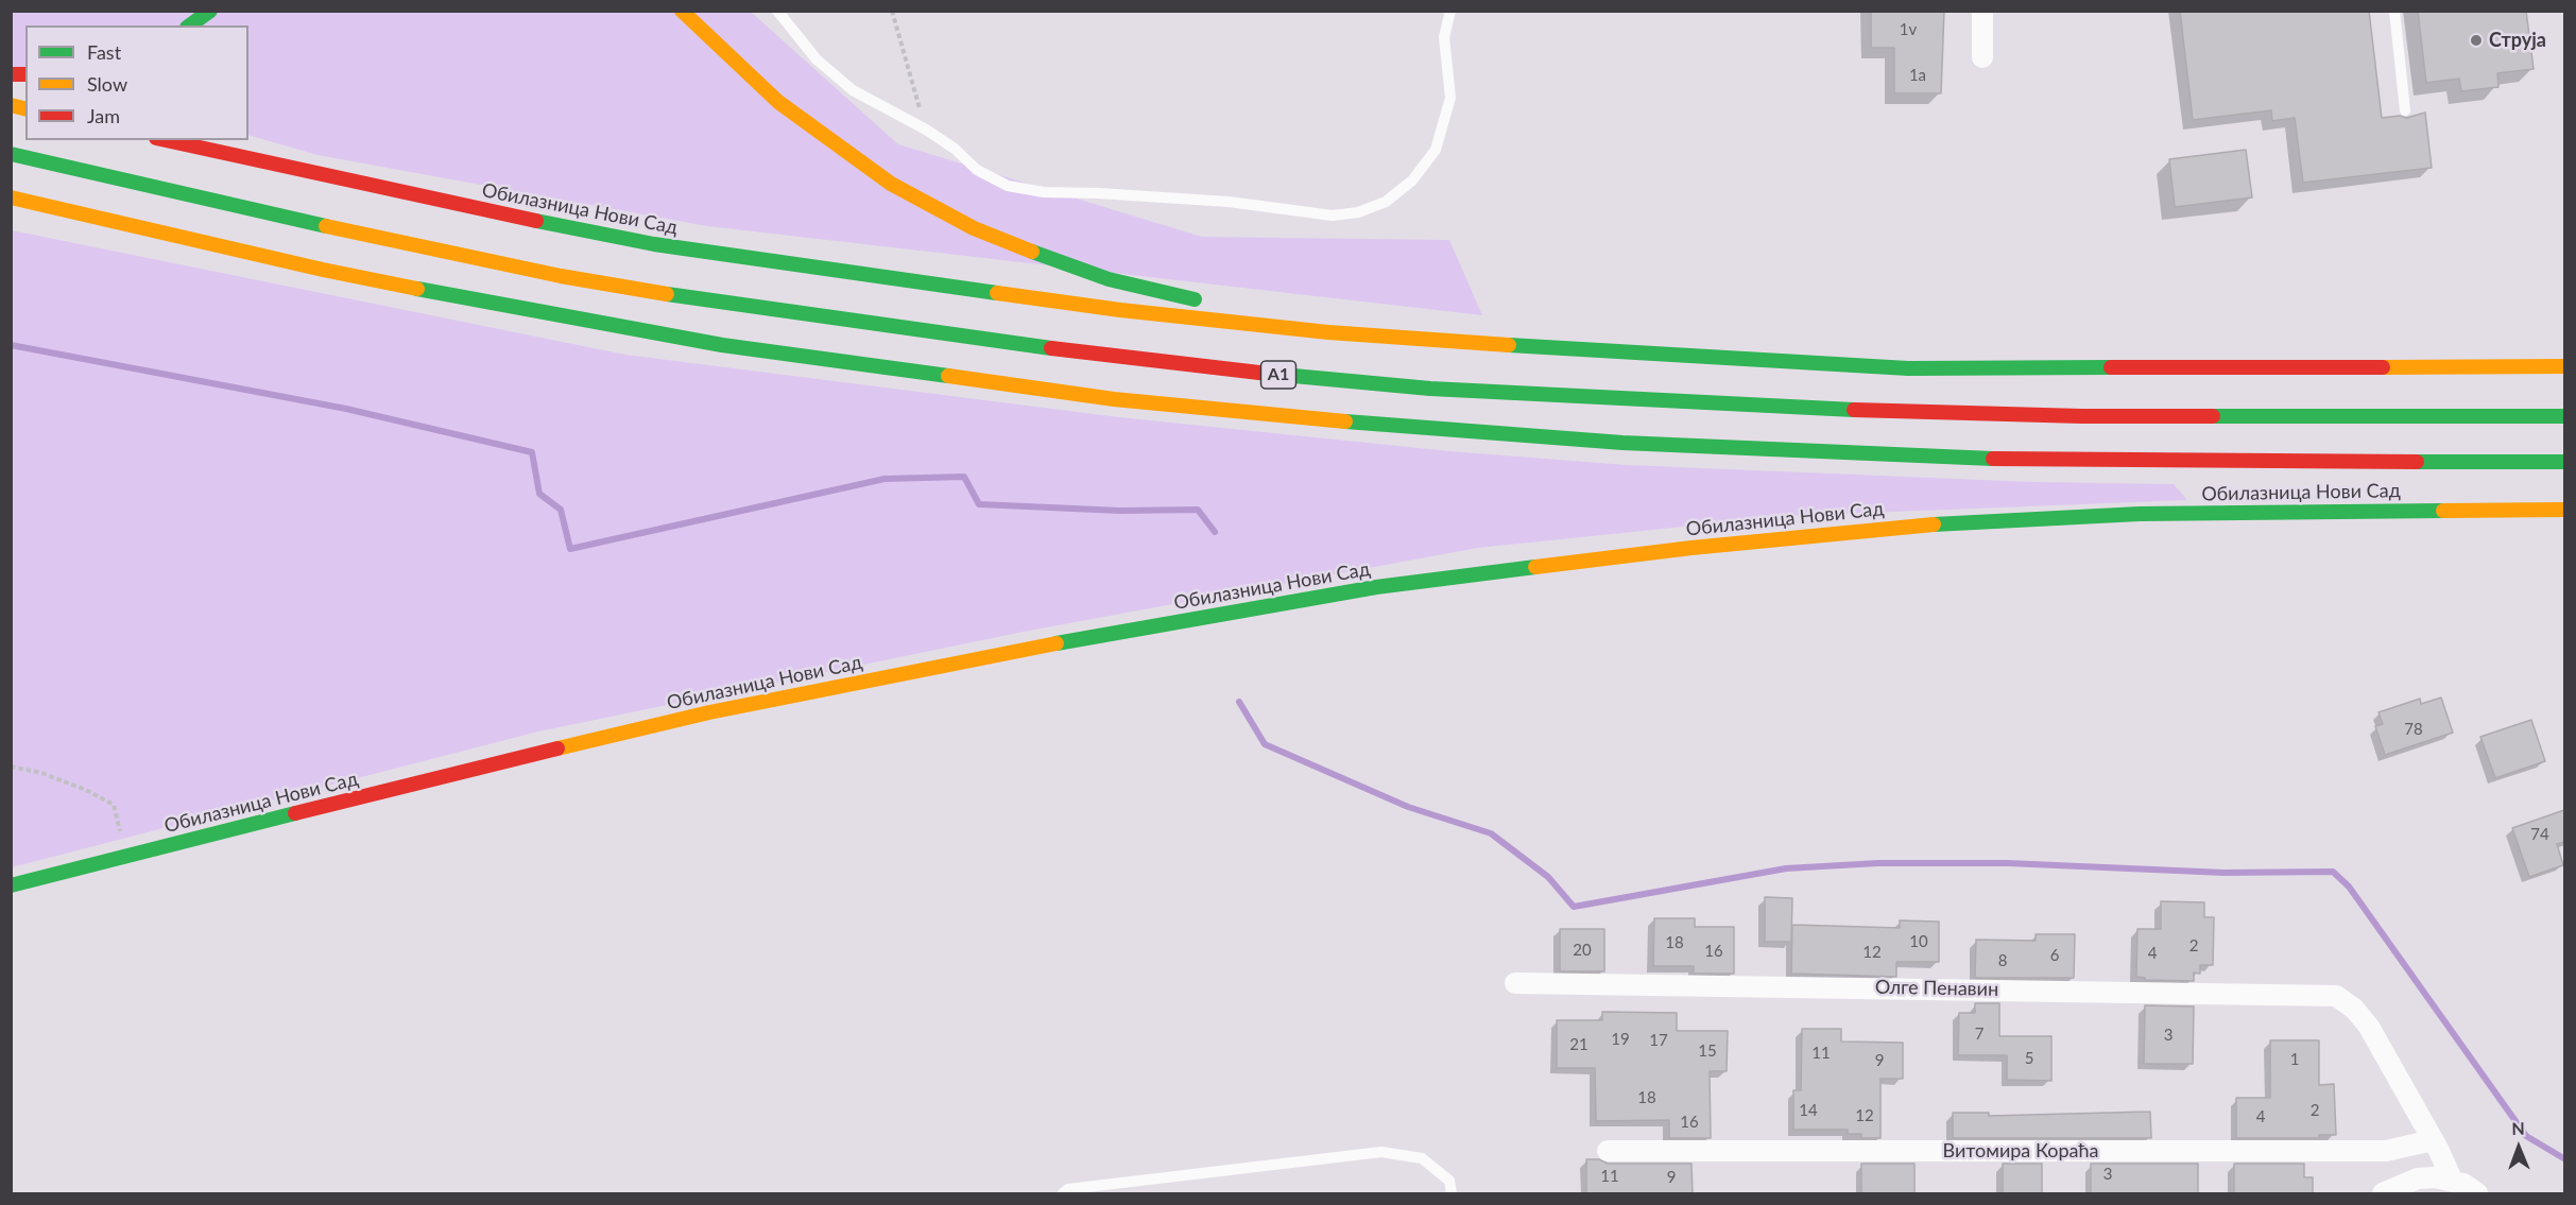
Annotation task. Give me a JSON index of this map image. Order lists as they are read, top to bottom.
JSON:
{
  "streets": {
    "main road": ["Обилазница Нови Сад", "A1"],
    "street": ["Олге Пенавин", "Витомира Кораћа"]
  },
  "crossings": [
    ["Олге Пенавин", "Витомира Кораћа"]
  ],
  "places": ["Струја"],
  "house_numbers": [
    "1v",
    "1a",
    "78",
    "74",
    "10",
    "18",
    "2",
    "20",
    "16",
    "12",
    "4",
    "6",
    "8",
    "7",
    "3",
    "19",
    "17",
    "21",
    "15",
    "11",
    "5",
    "1",
    "9",
    "18",
    "14",
    "2",
    "12",
    "4",
    "16",
    "3",
    "11",
    "9"
  ],
  "legend": ["Fast", "Slow", "Jam"],
  "north": "top"
}
